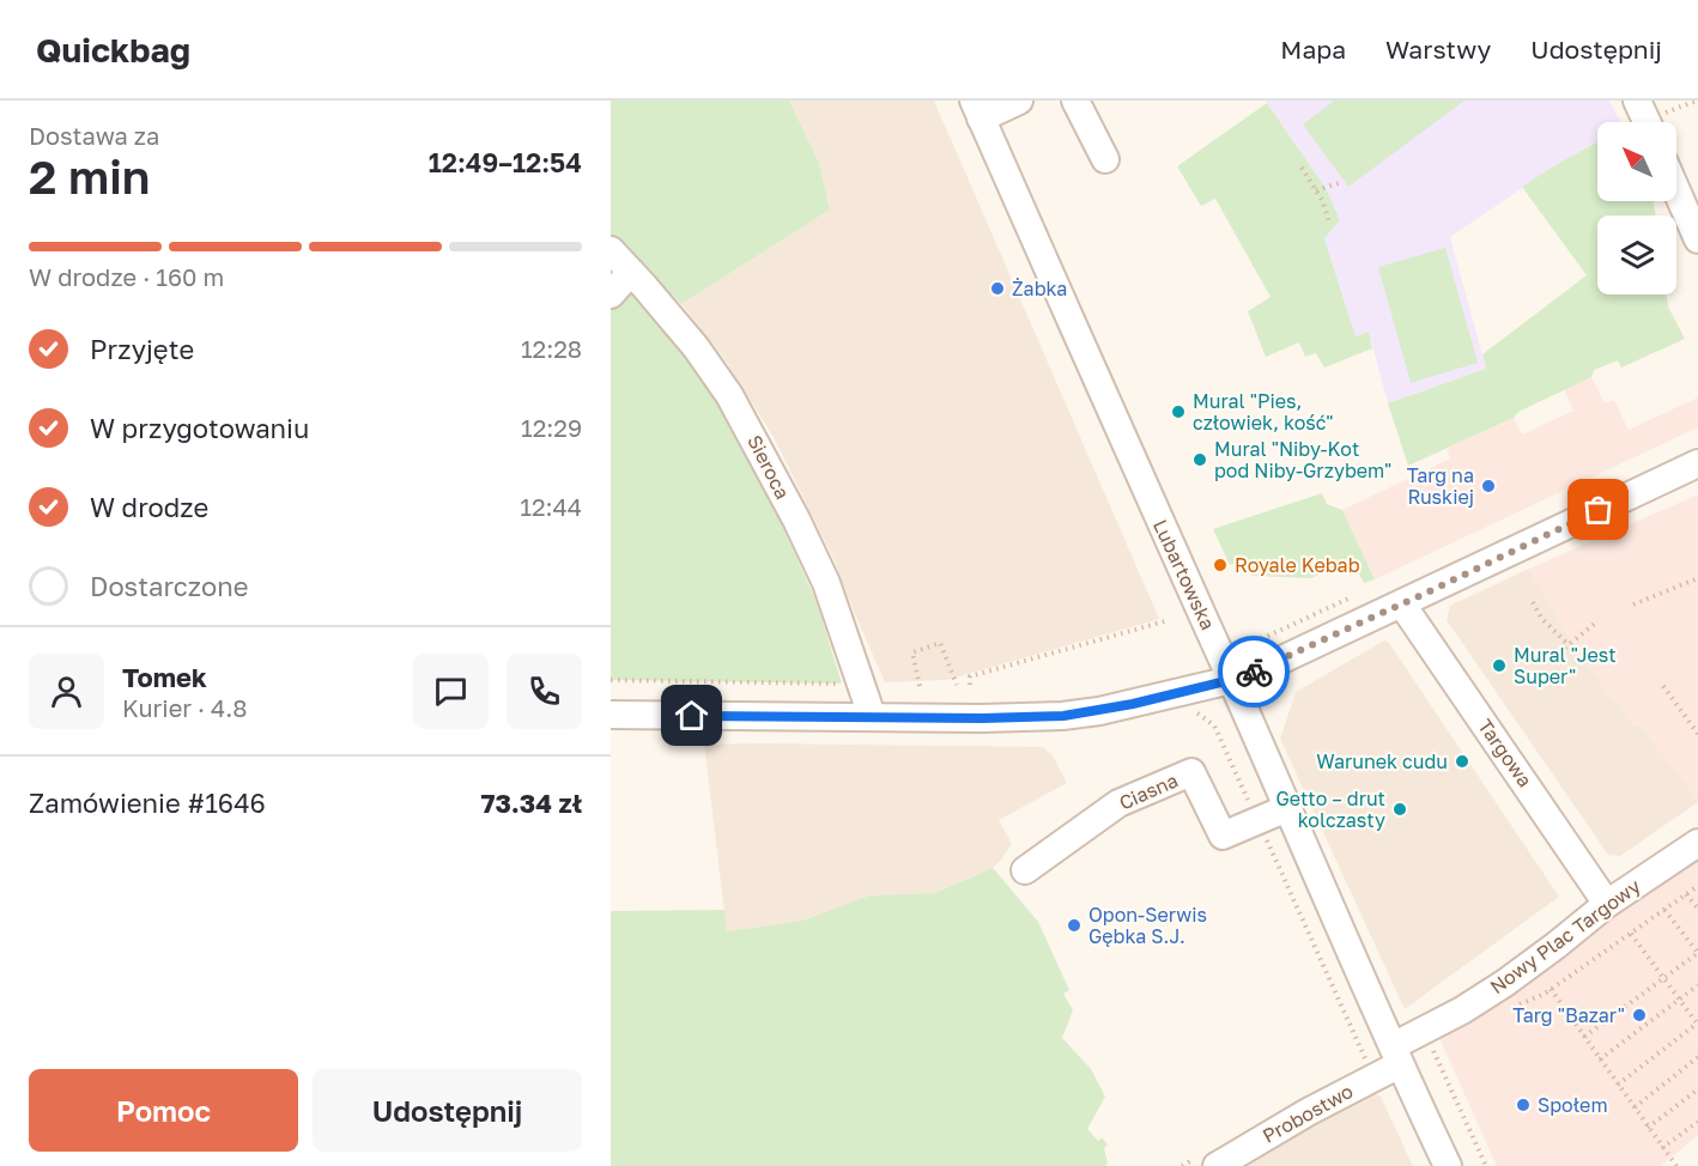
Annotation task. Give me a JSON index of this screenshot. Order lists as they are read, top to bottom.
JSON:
{
  "streets": {
    "street": [
      "Sieroca",
      "Lubartowska",
      "Targowa",
      "Ciasna",
      "Nowy Plac Targowy",
      "Probostwo"
    ]
  },
  "crossings": [
    ["Lubartowska", "Ciasna"],
    ["Lubartowska", "Nowy Plac Targowy"],
    ["Lubartowska", "Probostwo"],
    ["Targowa", "Nowy Plac Targowy"],
    ["Nowy Plac Targowy", "Probostwo"]
  ],
  "places": [
    "Żabka",
    "Mural \"Pies, człowiek, kość\"",
    "Mural \"Niby-Kot pod Niby-Grzybem\"",
    "Targ na Ruskiej",
    "Royale Kebab",
    "Mural \"Jest Super\"",
    "Warunek cudu",
    "Getto – drut kolczasty",
    "Opon-Serwis Gębka S.J.",
    "Targ \"Bazar\"",
    "Społem"
  ],
  "north": "top left",
  "page": {
    "header": "Quickbag",
    "nav": ["Mapa", "Warstwy", "Udostępnij"],
    "heading": ["2 min", "Dostawa za", "12:49–12:54"],
    "panel": [
      "Tomek",
      "Kurier · 4.8",
      "Zamówienie #1646",
      "73.34 zł"
    ],
    "bar": "W drodze · 160 m",
    "list": [
      ["Przyjęte", "12:28"],
      ["W przygotowaniu", "12:29"],
      ["W drodze", "12:44"],
      "Dostarczone"
    ],
    "buttons": ["Pomoc", "Udostępnij"]
  }
}
